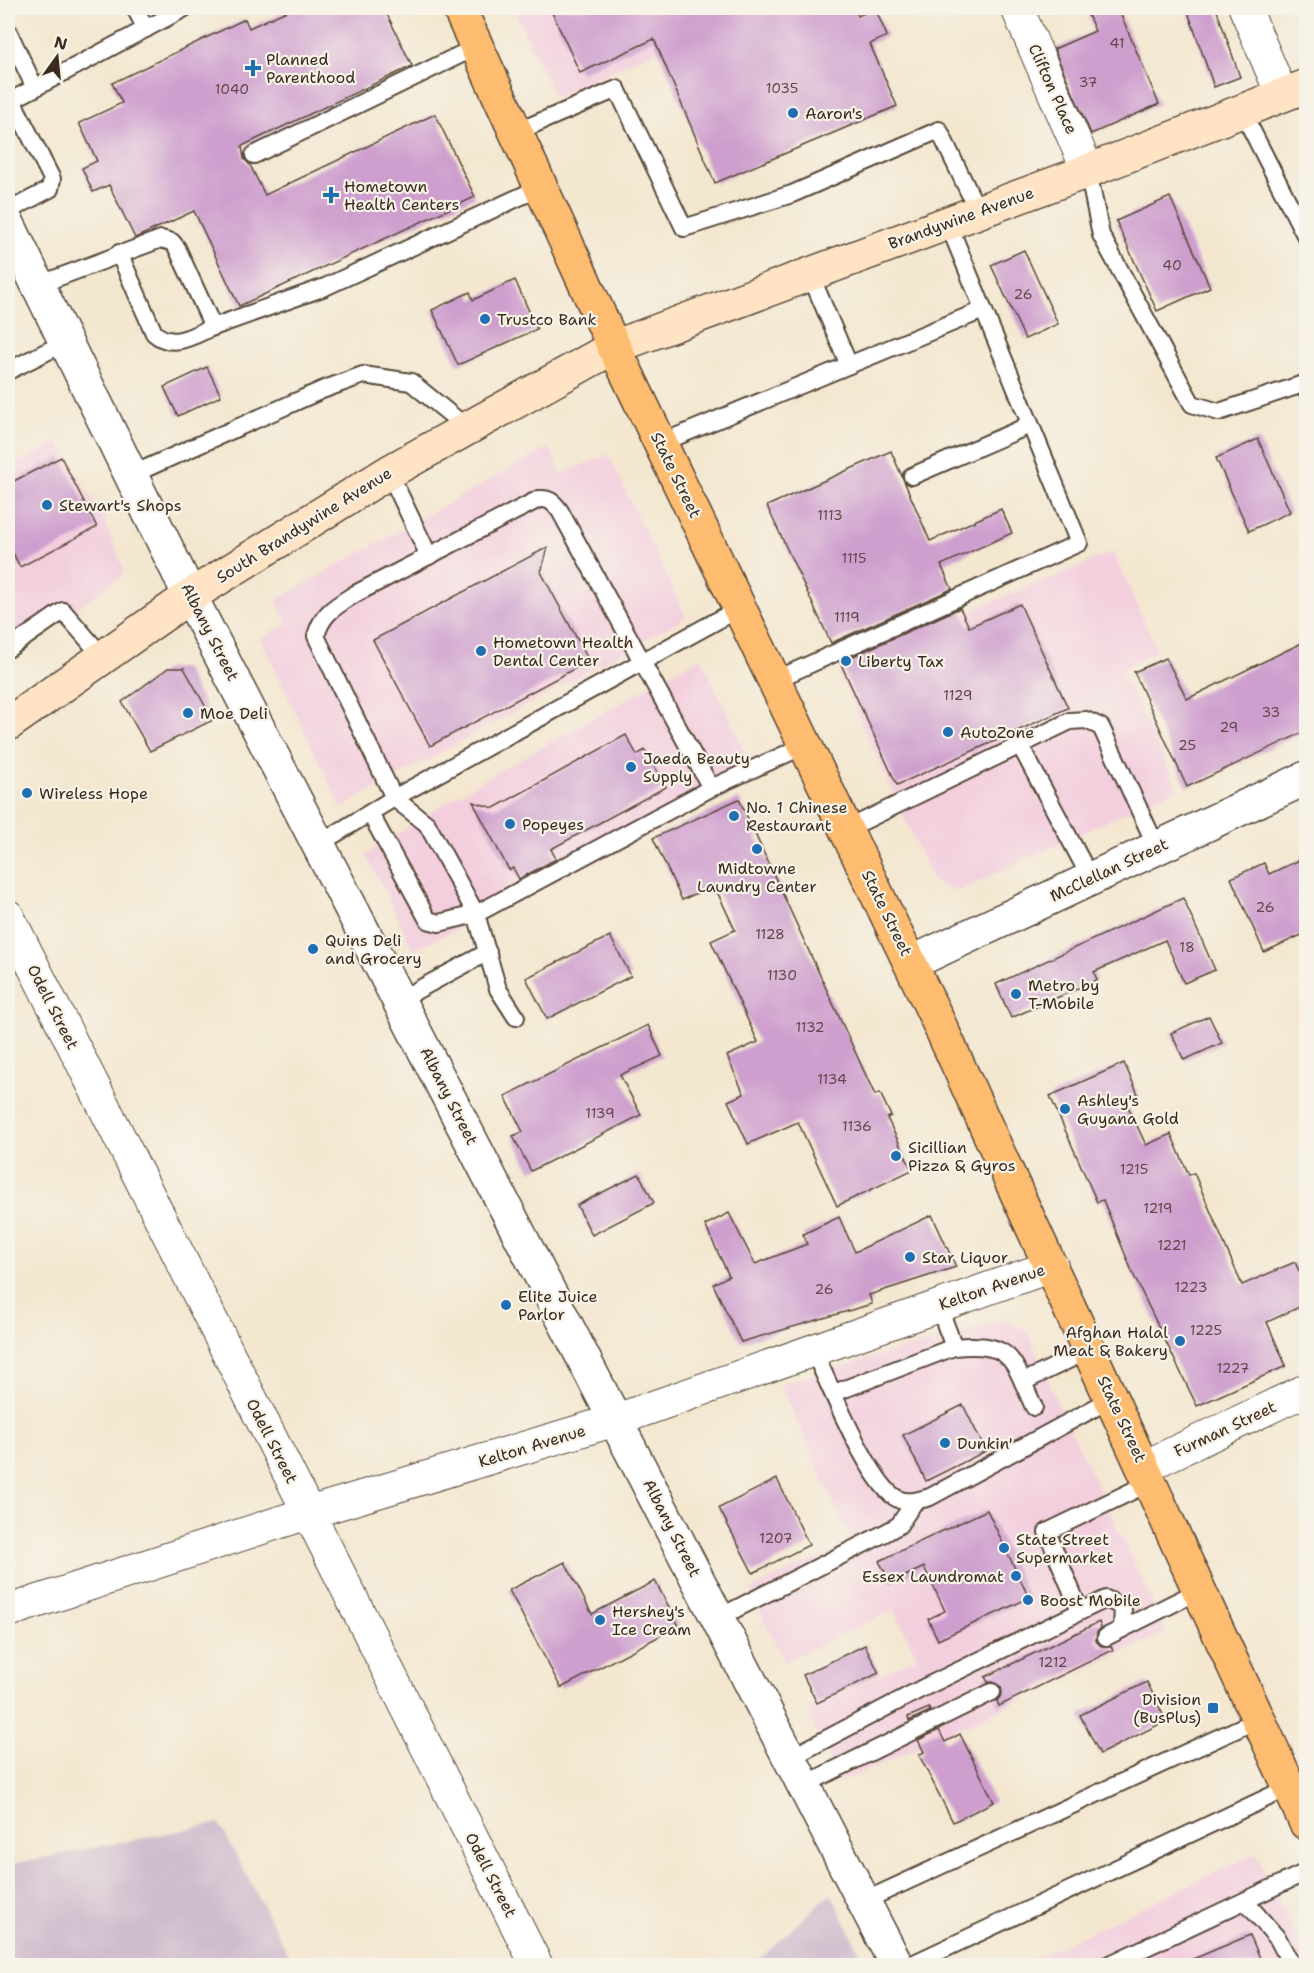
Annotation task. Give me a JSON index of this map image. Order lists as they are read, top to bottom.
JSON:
{
  "streets": {
    "main road": ["Brandywine Avenue", "State Street", "South Brandywine Avenue"],
    "street": [
      "Clifton Place",
      "Albany Street",
      "McClellan Street",
      "Odell Street",
      "Kelton Avenue",
      "Furman Street"
    ]
  },
  "crossings": [
    ["Clifton Place", "Brandywine Avenue"],
    ["Brandywine Avenue", "State Street"],
    ["Brandywine Avenue", "South Brandywine Avenue"],
    ["State Street", "South Brandywine Avenue"],
    ["State Street", "McClellan Street"],
    ["State Street", "Kelton Avenue"],
    ["State Street", "Furman Street"],
    ["South Brandywine Avenue", "Albany Street"],
    ["Albany Street", "Kelton Avenue"],
    ["Odell Street", "Kelton Avenue"]
  ],
  "places": {
    "health": ["Planned Parenthood", "Hometown Health Centers"],
    "other": [
      "Aaron's",
      "Trustco Bank",
      "Stewart's Shops",
      "Hometown Health Dental Center",
      "Liberty Tax",
      "Moe Deli",
      "AutoZone",
      "Jaeda Beauty Supply",
      "Wireless Hope",
      "No. 1 Chinese Restaurant",
      "Popeyes",
      "Midtowne Laundry Center",
      "Quins Deli and Grocery",
      "Metro by T-Mobile",
      "Ashley's Guyana Gold",
      "Sicillian Pizza & Gyros",
      "Star Liquor",
      "Elite Juice Parlor",
      "Afghan Halal Meat & Bakery",
      "Dunkin'",
      "State Street Supermarket",
      "Essex Laundromat",
      "Boost Mobile",
      "Hershey's Ice Cream"
    ],
    "transit": ["Division (BusPlus)"]
  },
  "house_numbers": [
    "41",
    "37",
    "1035",
    "1040",
    "40",
    "26",
    "1113",
    "1115",
    "1119",
    "1129",
    "33",
    "29",
    "25",
    "26",
    "1128",
    "18",
    "1130",
    "1132",
    "1134",
    "1139",
    "1136",
    "1215",
    "1219",
    "1221",
    "1223",
    "26",
    "1225",
    "1227",
    "1207",
    "1212"
  ],
  "north": "top"
}
